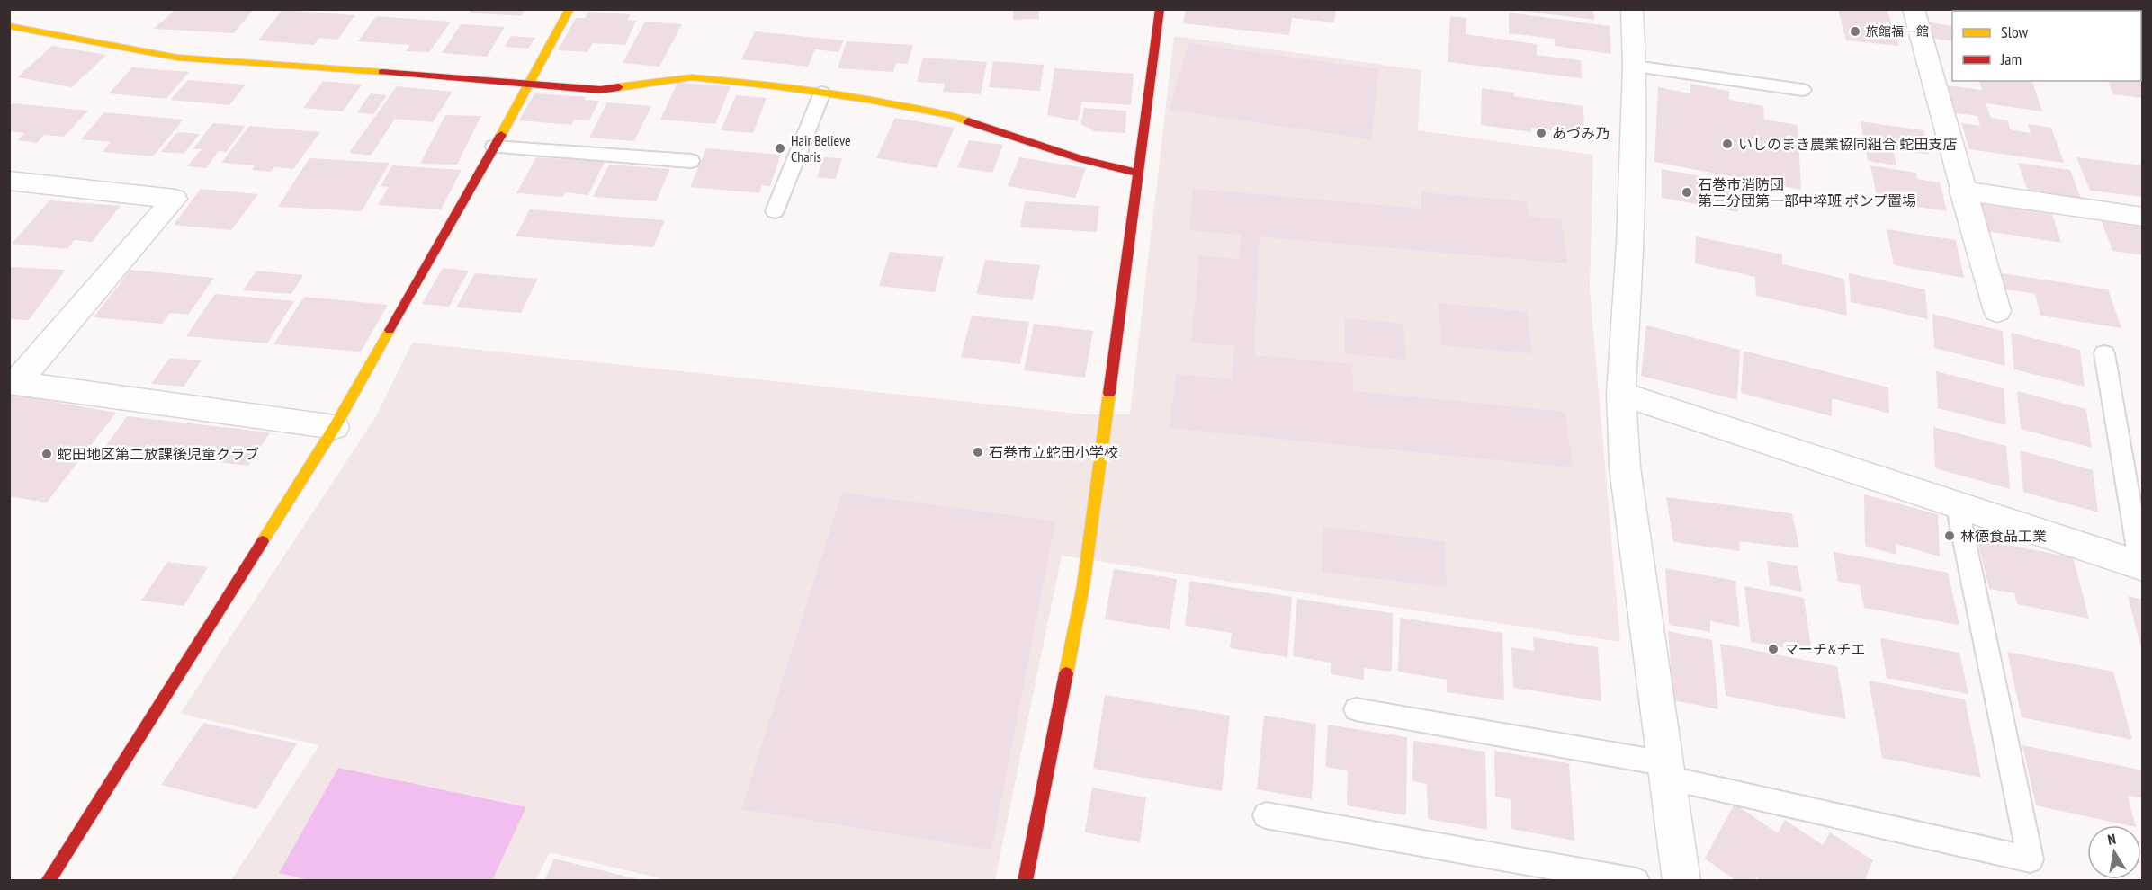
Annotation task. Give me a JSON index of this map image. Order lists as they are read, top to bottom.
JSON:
{
  "places": [
    "旅館福一館",
    "あづみ乃",
    "いしのまき農業協同組合 蛇田支店",
    "Hair Believe Charis",
    "石巻市消防団 第三分団第一部中埣班 ポンプ置場",
    "石巻市立蛇田小学校",
    "蛇田地区第二放課後児童クラブ",
    "林徳食品工業",
    "マーチ&チエ"
  ],
  "legend": ["Slow", "Jam"],
  "north": "top"
}
